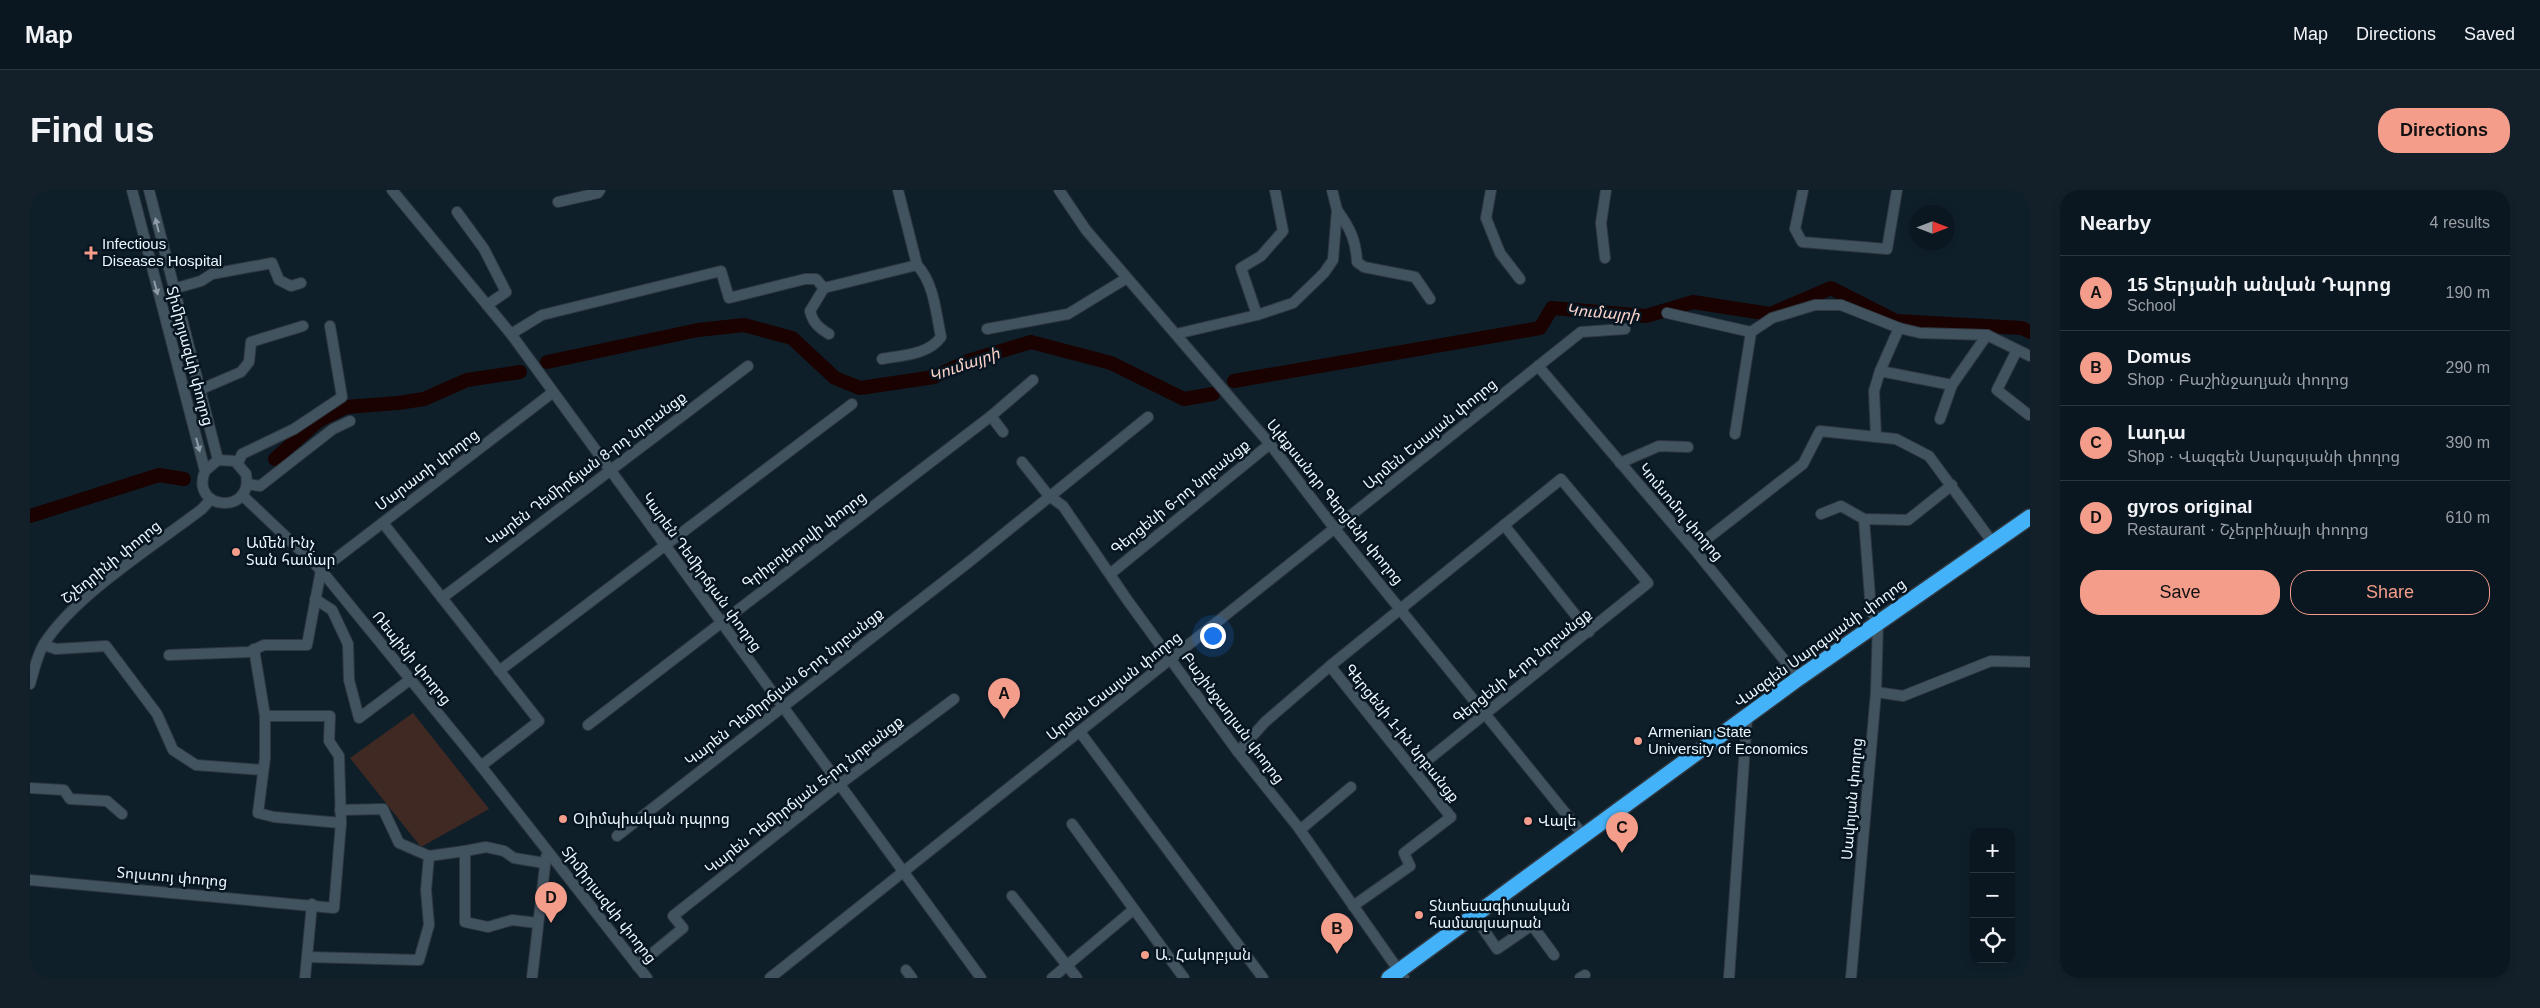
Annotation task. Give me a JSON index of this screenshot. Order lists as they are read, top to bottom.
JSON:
{
  "streets": {
    "highway": ["Վազգեն Սարգսյանի փողոց"],
    "street": [
      "Տիմիրյազևի փողոց",
      "Արմեն Եսայան փողոց",
      "Կարեն Դեմիրճյան 8-րդ նրբանցք",
      "Մարատի փողոց",
      "Գերցենի 6-րդ նրբանցք",
      "Ալեքսանդր Գերցենի փողոց",
      "Կոմսոմոլ փողոց",
      "Գրիբոյեդովի փողոց",
      "Շչեդրինի փողոց",
      "Կարեն Դեմիրճյան փողոց",
      "Ռեպինի փողոց",
      "Գերցենի 4-րդ նրբանցք",
      "Կարեն Դեմիրճյան 6-րդ նրբանցք",
      "Բաշինջաղյան փողոց",
      "Գերցենի 1-ին նրբանցք",
      "Կարեն Դեմիրճյան 5-րդ նրբանցք",
      "Սավոյան փողոց",
      "Տոլստոյ փողոց"
    ]
  },
  "crossings": [
    ["Տիմիրյազևի փողոց", "Շչեդրինի փողոց"],
    ["Տիմիրյազևի փողոց", "Ռեպինի փողոց"],
    ["Տիմիրյազևի փողոց", "Կարեն Դեմիրճյան 5-րդ նրբանցք"],
    ["Արմեն Եսայան փողոց", "Ալեքսանդր Գերցենի փողոց"],
    ["Արմեն Եսայան փողոց", "Կոմսոմոլ փողոց"],
    ["Արմեն Եսայան փողոց", "Կարեն Դեմիրճյան փողոց"],
    ["Արմեն Եսայան փողոց", "Բաշինջաղյան փողոց"],
    ["Կարեն Դեմիրճյան 8-րդ նրբանցք", "Կարեն Դեմիրճյան փողոց"],
    ["Մարատի փողոց", "Կարեն Դեմիրճյան փողոց"],
    ["Մարատի փողոց", "Ռեպինի փողոց"],
    ["Գերցենի 6-րդ նրբանցք", "Ալեքսանդր Գերցենի փողոց"],
    ["Գերցենի 6-րդ նրբանցք", "Բաշինջաղյան փողոց"],
    ["Ալեքսանդր Գերցենի փողոց", "Վազգեն Սարգսյանի փողոց"],
    ["Ալեքսանդր Գերցենի փողոց", "Գերցենի 4-րդ նրբանցք"],
    ["Կոմսոմոլ փողոց", "Վազգեն Սարգսյանի փողոց"],
    ["Գրիբոյեդովի փողոց", "Կարեն Դեմիրճյան փողոց"],
    ["Շչեդրինի փողոց", "Ռեպինի փողոց"],
    ["Կարեն Դեմիրճյան փողոց", "Կարեն Դեմիրճյան 6-րդ նրբանցք"],
    ["Կարեն Դեմիրճյան փողոց", "Կարեն Դեմիրճյան 5-րդ նրբանցք"],
    ["Վազգեն Սարգսյանի փողոց", "Բաշինջաղյան փողոց"],
    ["Վազգեն Սարգսյանի փողոց", "Սավոյան փողոց"],
    ["Գերցենի 4-րդ նրբանցք", "Գերցենի 1-ին նրբանցք"],
    ["Կարեն Դեմիրճյան 6-րդ նրբանցք", "Բաշինջաղյան փողոց"],
    ["Բաշինջաղյան փողոց", "Գերցենի 1-ին նրբանցք"]
  ],
  "water": ["Կումայրի"],
  "places": {
    "health": ["Infectious Diseases Hospital"],
    "other": [
      "Ամեն Ինչ Տան համար",
      "Armenian State University of Economics",
      "Օլիմպիական դպրոց",
      "Վալե",
      "Տնտեսագիտական համասլսարան",
      "Ա. Հակոբյան"
    ]
  },
  "north": "right",
  "page": {
    "header": "Map",
    "nav": ["Map", "Directions", "Saved"],
    "buttons": [
      "Directions",
      ["Save", "Share"]
    ],
    "title": "Find us",
    "heading": ["Nearby", "4 results"],
    "list": [
      {
        "mark": "A",
        "name": "15 Տերյանի անվան Դպրոց",
        "note": "School",
        "value": "190 m"
      },
      {
        "mark": "B",
        "name": "Domus",
        "note": "Shop · Բաշինջաղյան փողոց",
        "value": "290 m"
      },
      {
        "mark": "C",
        "name": "Լադա",
        "note": "Shop · Վազգեն Սարգսյանի փողոց",
        "value": "390 m"
      },
      {
        "mark": "D",
        "name": "gyros original",
        "note": "Restaurant · Շչերբինայի փողոց",
        "value": "610 m"
      }
    ],
    "pins": [
      "A",
      "C",
      "D",
      "B"
    ],
    "map_buttons": ["+", "−"]
  }
}
